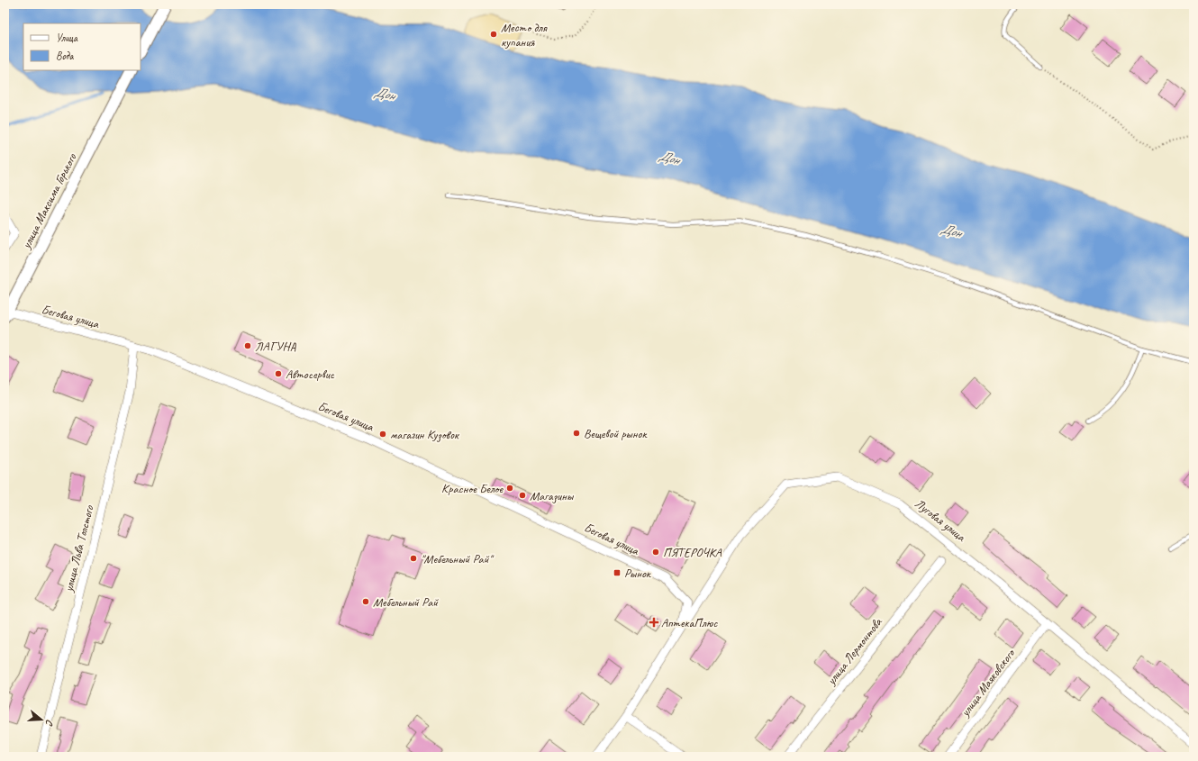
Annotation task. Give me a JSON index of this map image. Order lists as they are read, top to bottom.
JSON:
{
  "streets": {
    "main road": ["улица Максима Горького"],
    "street": [
      "Беговая улица",
      "Луговая улица",
      "улица Льва Толстого",
      "улица Лермонтова",
      "улица Маяковского"
    ]
  },
  "crossings": [
    ["улица Максима Горького", "Беговая улица"],
    ["Беговая улица", "Луговая улица"],
    ["Беговая улица", "улица Льва Толстого"],
    ["Луговая улица", "улица Маяковского"]
  ],
  "water": ["Дон"],
  "places": {
    "other": [
      "Место для купания",
      "ЛАГУНА",
      "Автосервис",
      "Вещевой рынок",
      "магазин Кузовок",
      "Красное Белое",
      "Магазины",
      "ПЯТЕРОЧКА",
      "\"Мебельный Рай\"",
      "Мебельный Рай"
    ],
    "transit": ["Рынок"],
    "health": ["АптекаПлюс"]
  },
  "legend": ["Улица", "Вода"],
  "north": "right"
}
